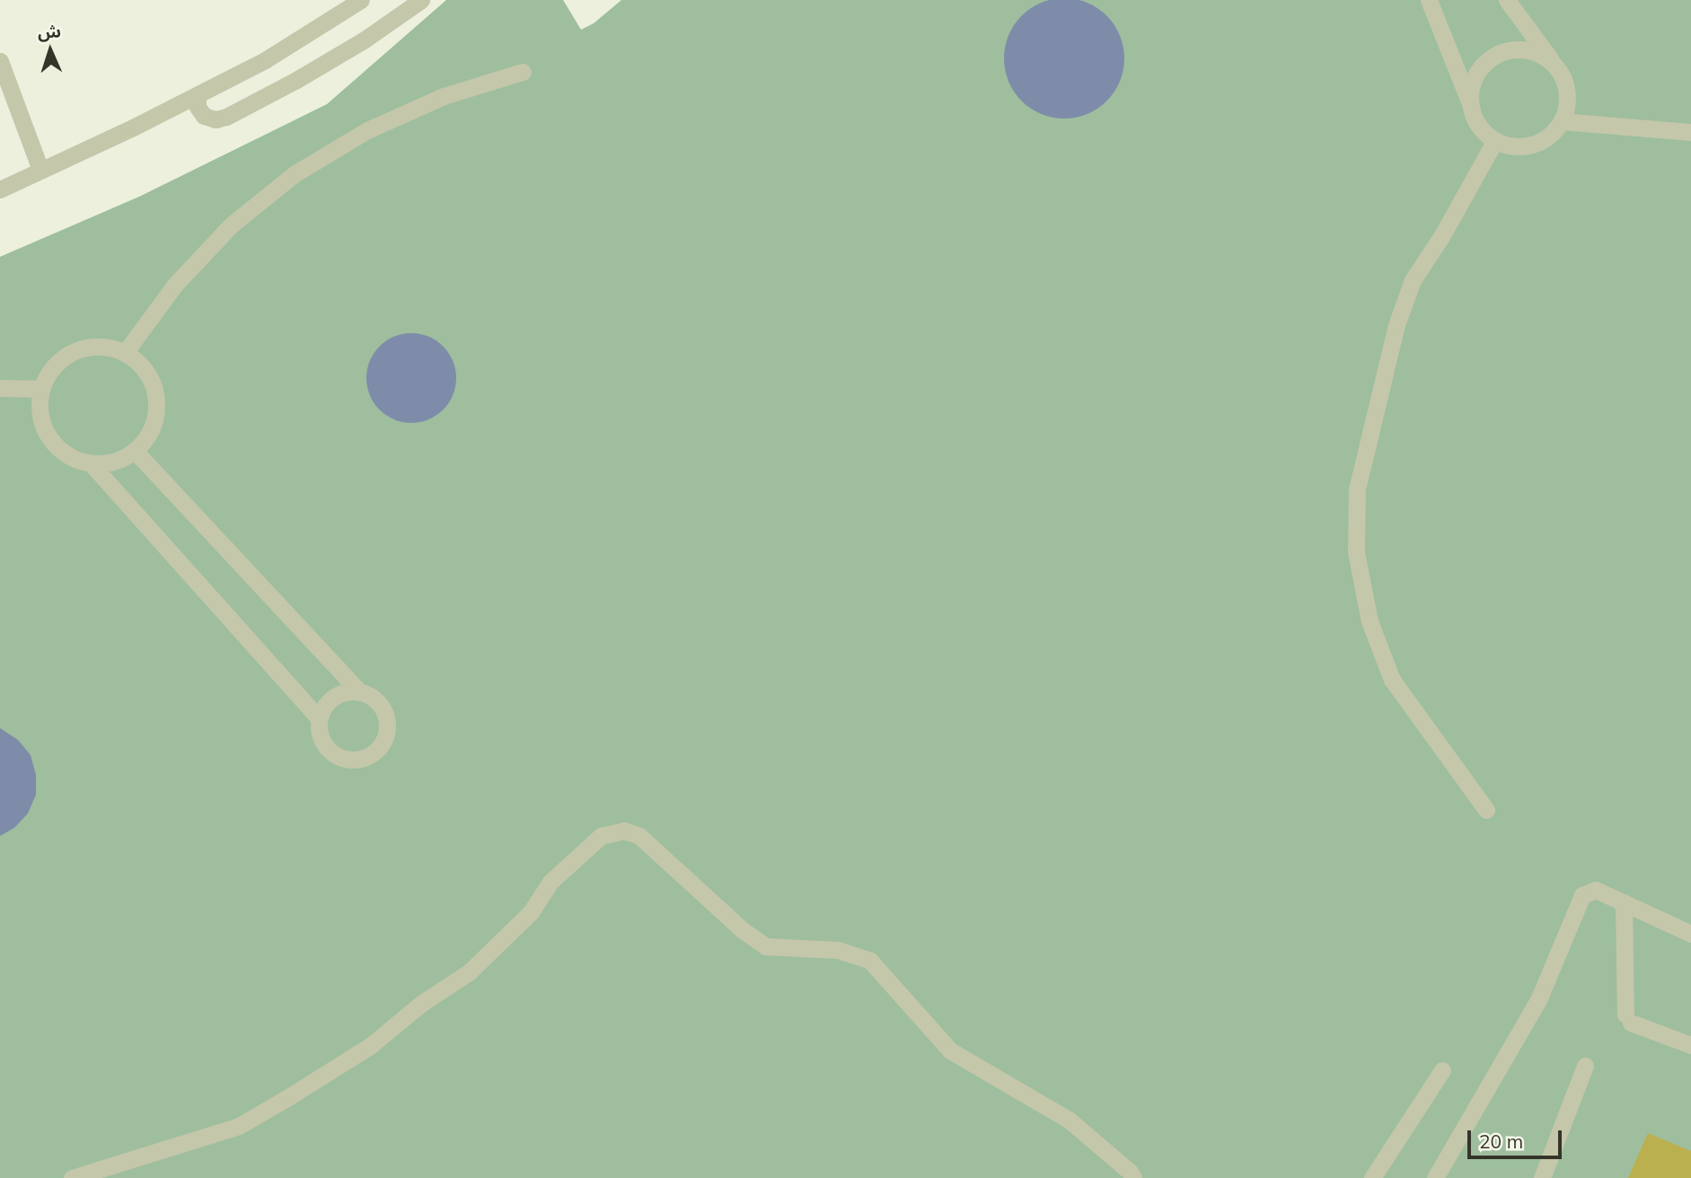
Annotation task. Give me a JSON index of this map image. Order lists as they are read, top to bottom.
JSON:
{
  "scale_bar": "20 m",
  "north": "top"
}
